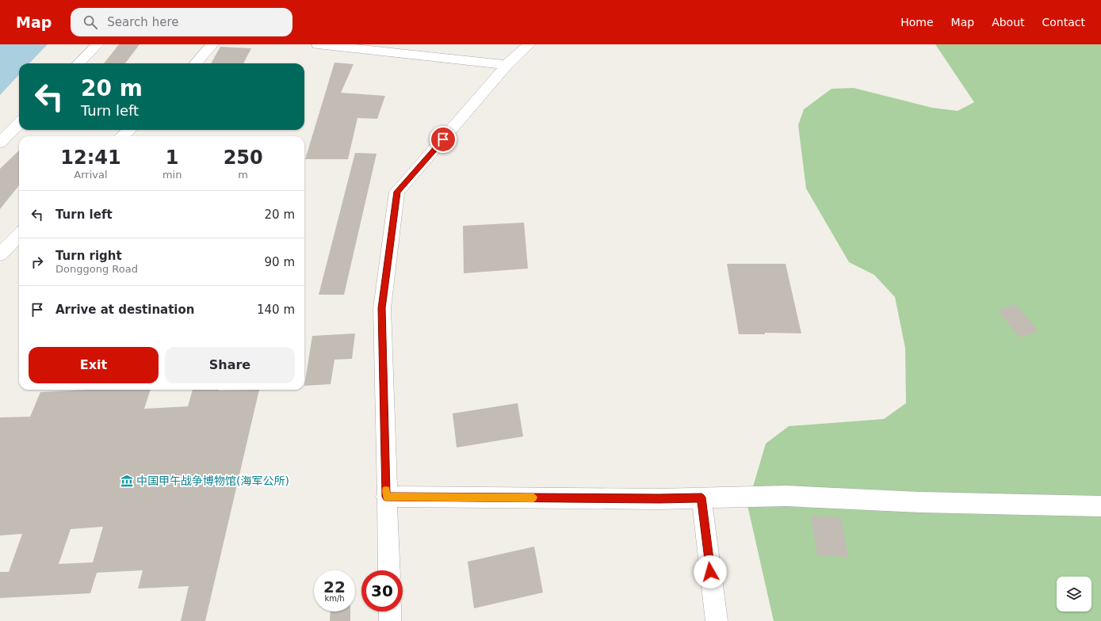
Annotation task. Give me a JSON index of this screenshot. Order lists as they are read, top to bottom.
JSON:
{
  "places": {
    "museum": ["中国甲午战争博物馆(海军公所)"]
  },
  "page": {
    "header": "Map",
    "search": "Search here",
    "nav": [
      "Home",
      "Map",
      "About",
      "Contact"
    ],
    "turn": ["20 m", "Turn left"],
    "eta": [
      "12:41",
      "Arrival",
      "1",
      "min",
      "250",
      "m"
    ],
    "list": [
      {
        "name": "Turn left",
        "value": "20 m"
      },
      {
        "name": "Turn right",
        "note": "Donggong Road",
        "value": "90 m"
      },
      {
        "name": "Arrive at destination",
        "value": "140 m"
      }
    ],
    "buttons": ["Exit", "Share"],
    "speed": "22 km/h",
    "limit": "30"
  }
}
